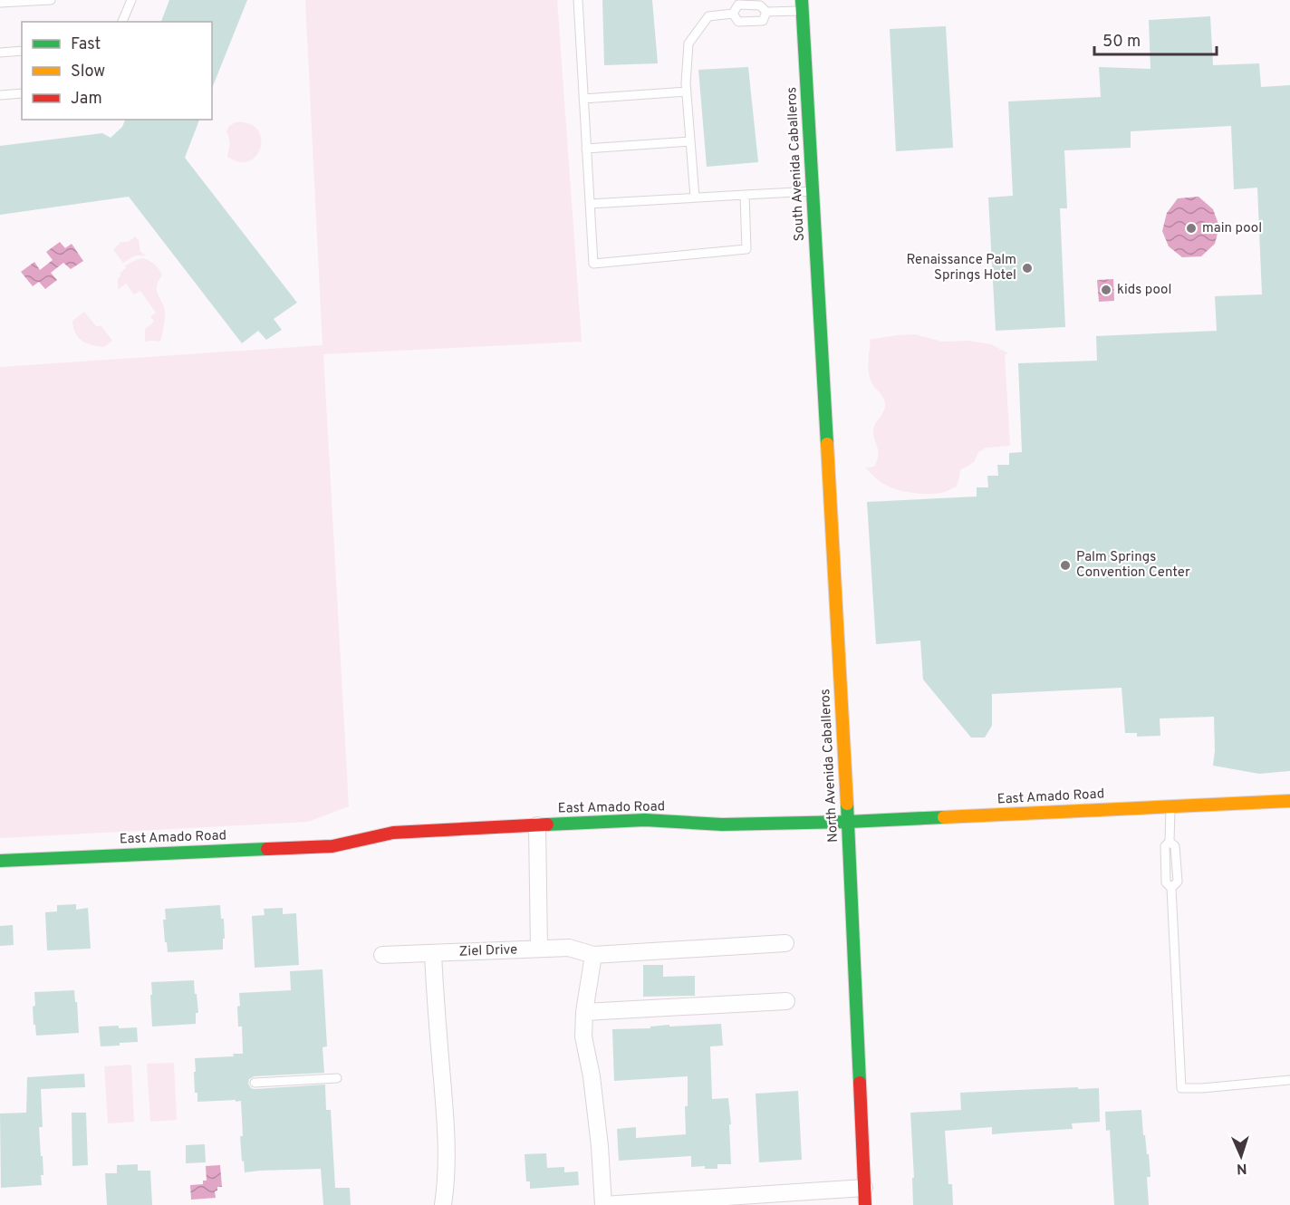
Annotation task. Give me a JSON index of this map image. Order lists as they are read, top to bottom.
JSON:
{
  "streets": {
    "street": [
      "South Avenida Caballeros",
      "North Avenida Caballeros",
      "East Amado Road",
      "Ziel Drive"
    ]
  },
  "crossings": [
    ["South Avenida Caballeros", "North Avenida Caballeros"],
    ["North Avenida Caballeros", "East Amado Road"]
  ],
  "places": [
    "main pool",
    "Renaissance Palm Springs Hotel",
    "kids pool",
    "Palm Springs Convention Center"
  ],
  "legend": ["Fast", "Slow", "Jam"],
  "scale_bar": "50 m",
  "north": "bottom"
}
